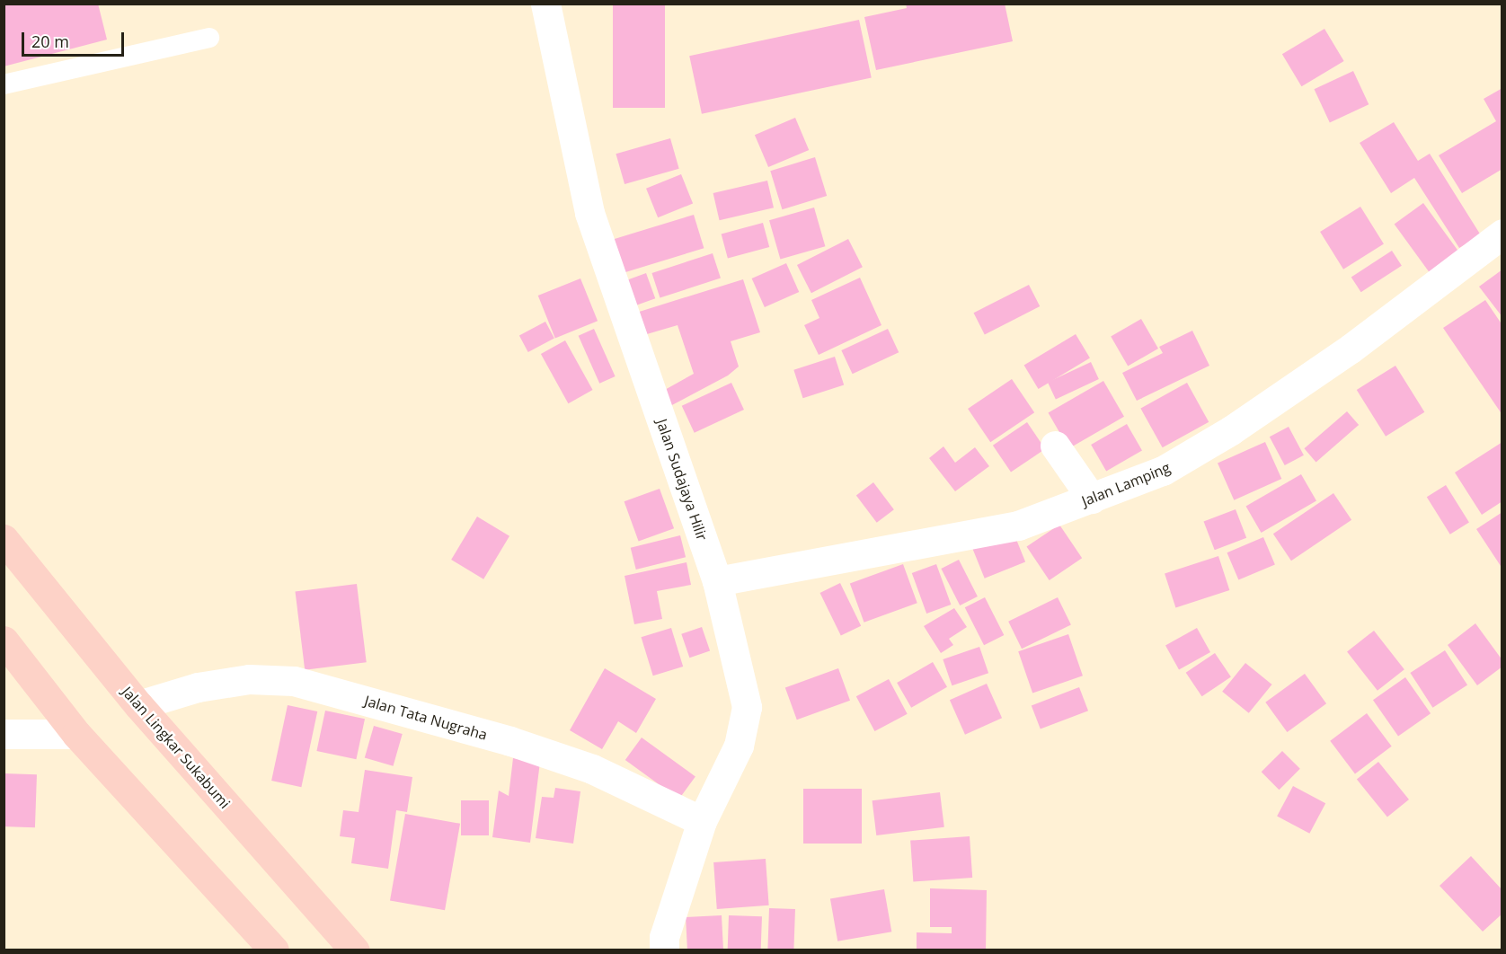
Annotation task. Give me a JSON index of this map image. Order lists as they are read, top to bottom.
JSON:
{
  "streets": {
    "main road": ["Jalan Lingkar Sukabumi"],
    "street": ["Jalan Sudajaya Hilir", "Jalan Lamping", "Jalan Tata Nugraha"]
  },
  "crossings": [
    ["Jalan Sudajaya Hilir", "Jalan Lamping"],
    ["Jalan Sudajaya Hilir", "Jalan Tata Nugraha"],
    ["Jalan Tata Nugraha", "Jalan Lingkar Sukabumi"]
  ],
  "scale_bar": "20 m"
}
